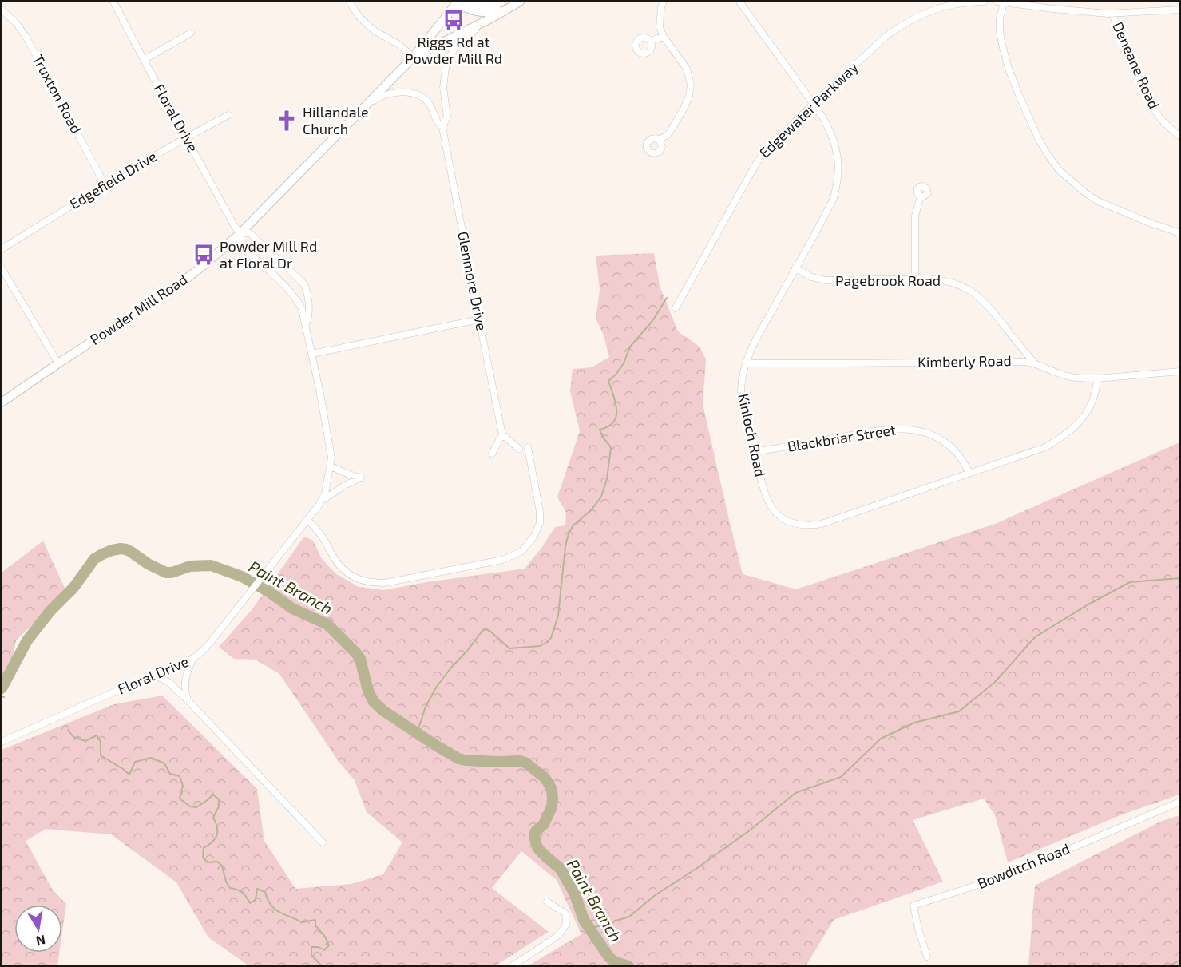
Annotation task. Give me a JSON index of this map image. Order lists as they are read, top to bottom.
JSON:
{
  "streets": {
    "main road": ["Powder Mill Road"],
    "street": [
      "Deneane Road",
      "Truxton Road",
      "Edgewater Parkway",
      "Floral Drive",
      "Edgefield Drive",
      "Glenmore Drive",
      "Pagebrook Road",
      "Kimberly Road",
      "Kinloch Road",
      "Blackbriar Street",
      "Bowditch Road"
    ]
  },
  "crossings": [
    ["Truxton Road", "Edgefield Drive"],
    ["Edgewater Parkway", "Kinloch Road"],
    ["Floral Drive", "Edgefield Drive"],
    ["Floral Drive", "Powder Mill Road"],
    ["Pagebrook Road", "Kimberly Road"],
    ["Pagebrook Road", "Kinloch Road"],
    ["Kimberly Road", "Kinloch Road"],
    ["Kinloch Road", "Blackbriar Street"]
  ],
  "water": ["Paint Branch"],
  "places": {
    "bus stop": ["Riggs Rd at Powder Mill Rd", "Powder Mill Rd at Floral Dr"],
    "church": ["Hillandale Church"]
  },
  "north": "bottom"
}
